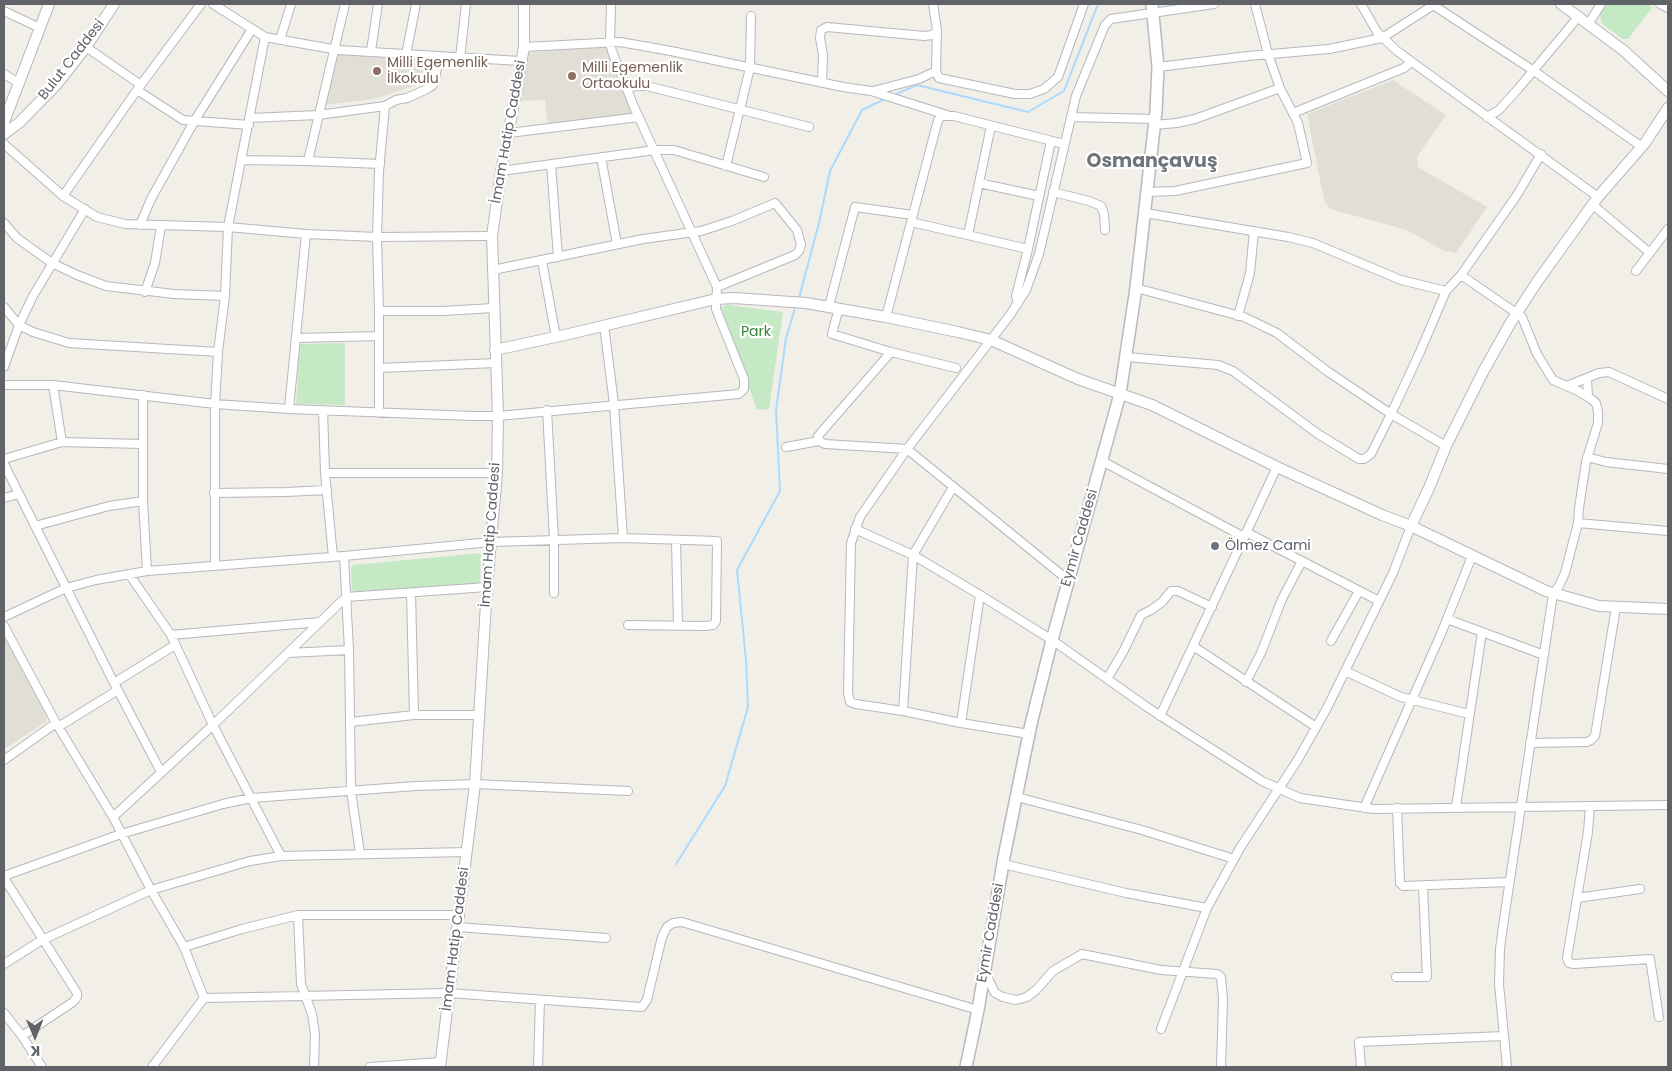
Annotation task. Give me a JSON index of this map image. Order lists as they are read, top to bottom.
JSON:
{
  "streets": {
    "main road": ["Eymir Caddesi"],
    "street": ["Bulut Caddesi", "İmam Hatip Caddesi"]
  },
  "districts": ["Osmançavuş"],
  "parks": ["Park"],
  "places": ["Milli Egemenlik İlkokulu", "Milli Egemenlik Ortaokulu", "Ölmez Cami"],
  "north": "bottom"
}
